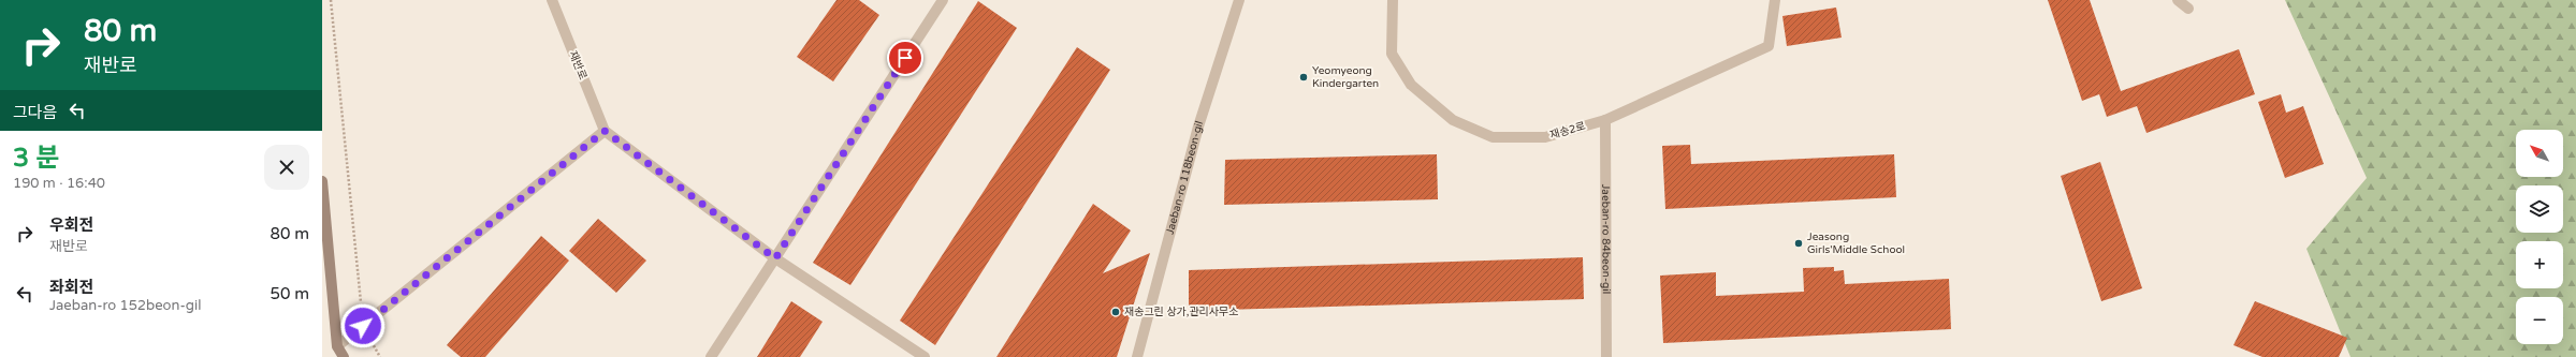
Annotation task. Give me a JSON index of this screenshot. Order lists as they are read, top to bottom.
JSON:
{
  "streets": {
    "street": [
      "재반로",
      "재송2로",
      "Jaeban-ro 118beon-gil",
      "Jaeban-ro 84beon-gil"
    ]
  },
  "crossings": [
    ["재송2로", "Jaeban-ro 84beon-gil"]
  ],
  "places": ["Yeomyeong Kindergarten", "Jeasong Girls'Middle School", "재송그린 상가,관리사무소"],
  "north": "top left",
  "page": {
    "turn": ["80 m", "재반로"],
    "then": "그다음",
    "map_buttons": ["+", "−"],
    "heading": ["3 분", "190 m · 16:40"],
    "list": [
      {
        "name": "우회전",
        "note": "재반로",
        "value": "80 m"
      },
      {
        "name": "좌회전",
        "note": "Jaeban-ro 152beon-gil",
        "value": "50 m"
      }
    ]
  }
}
